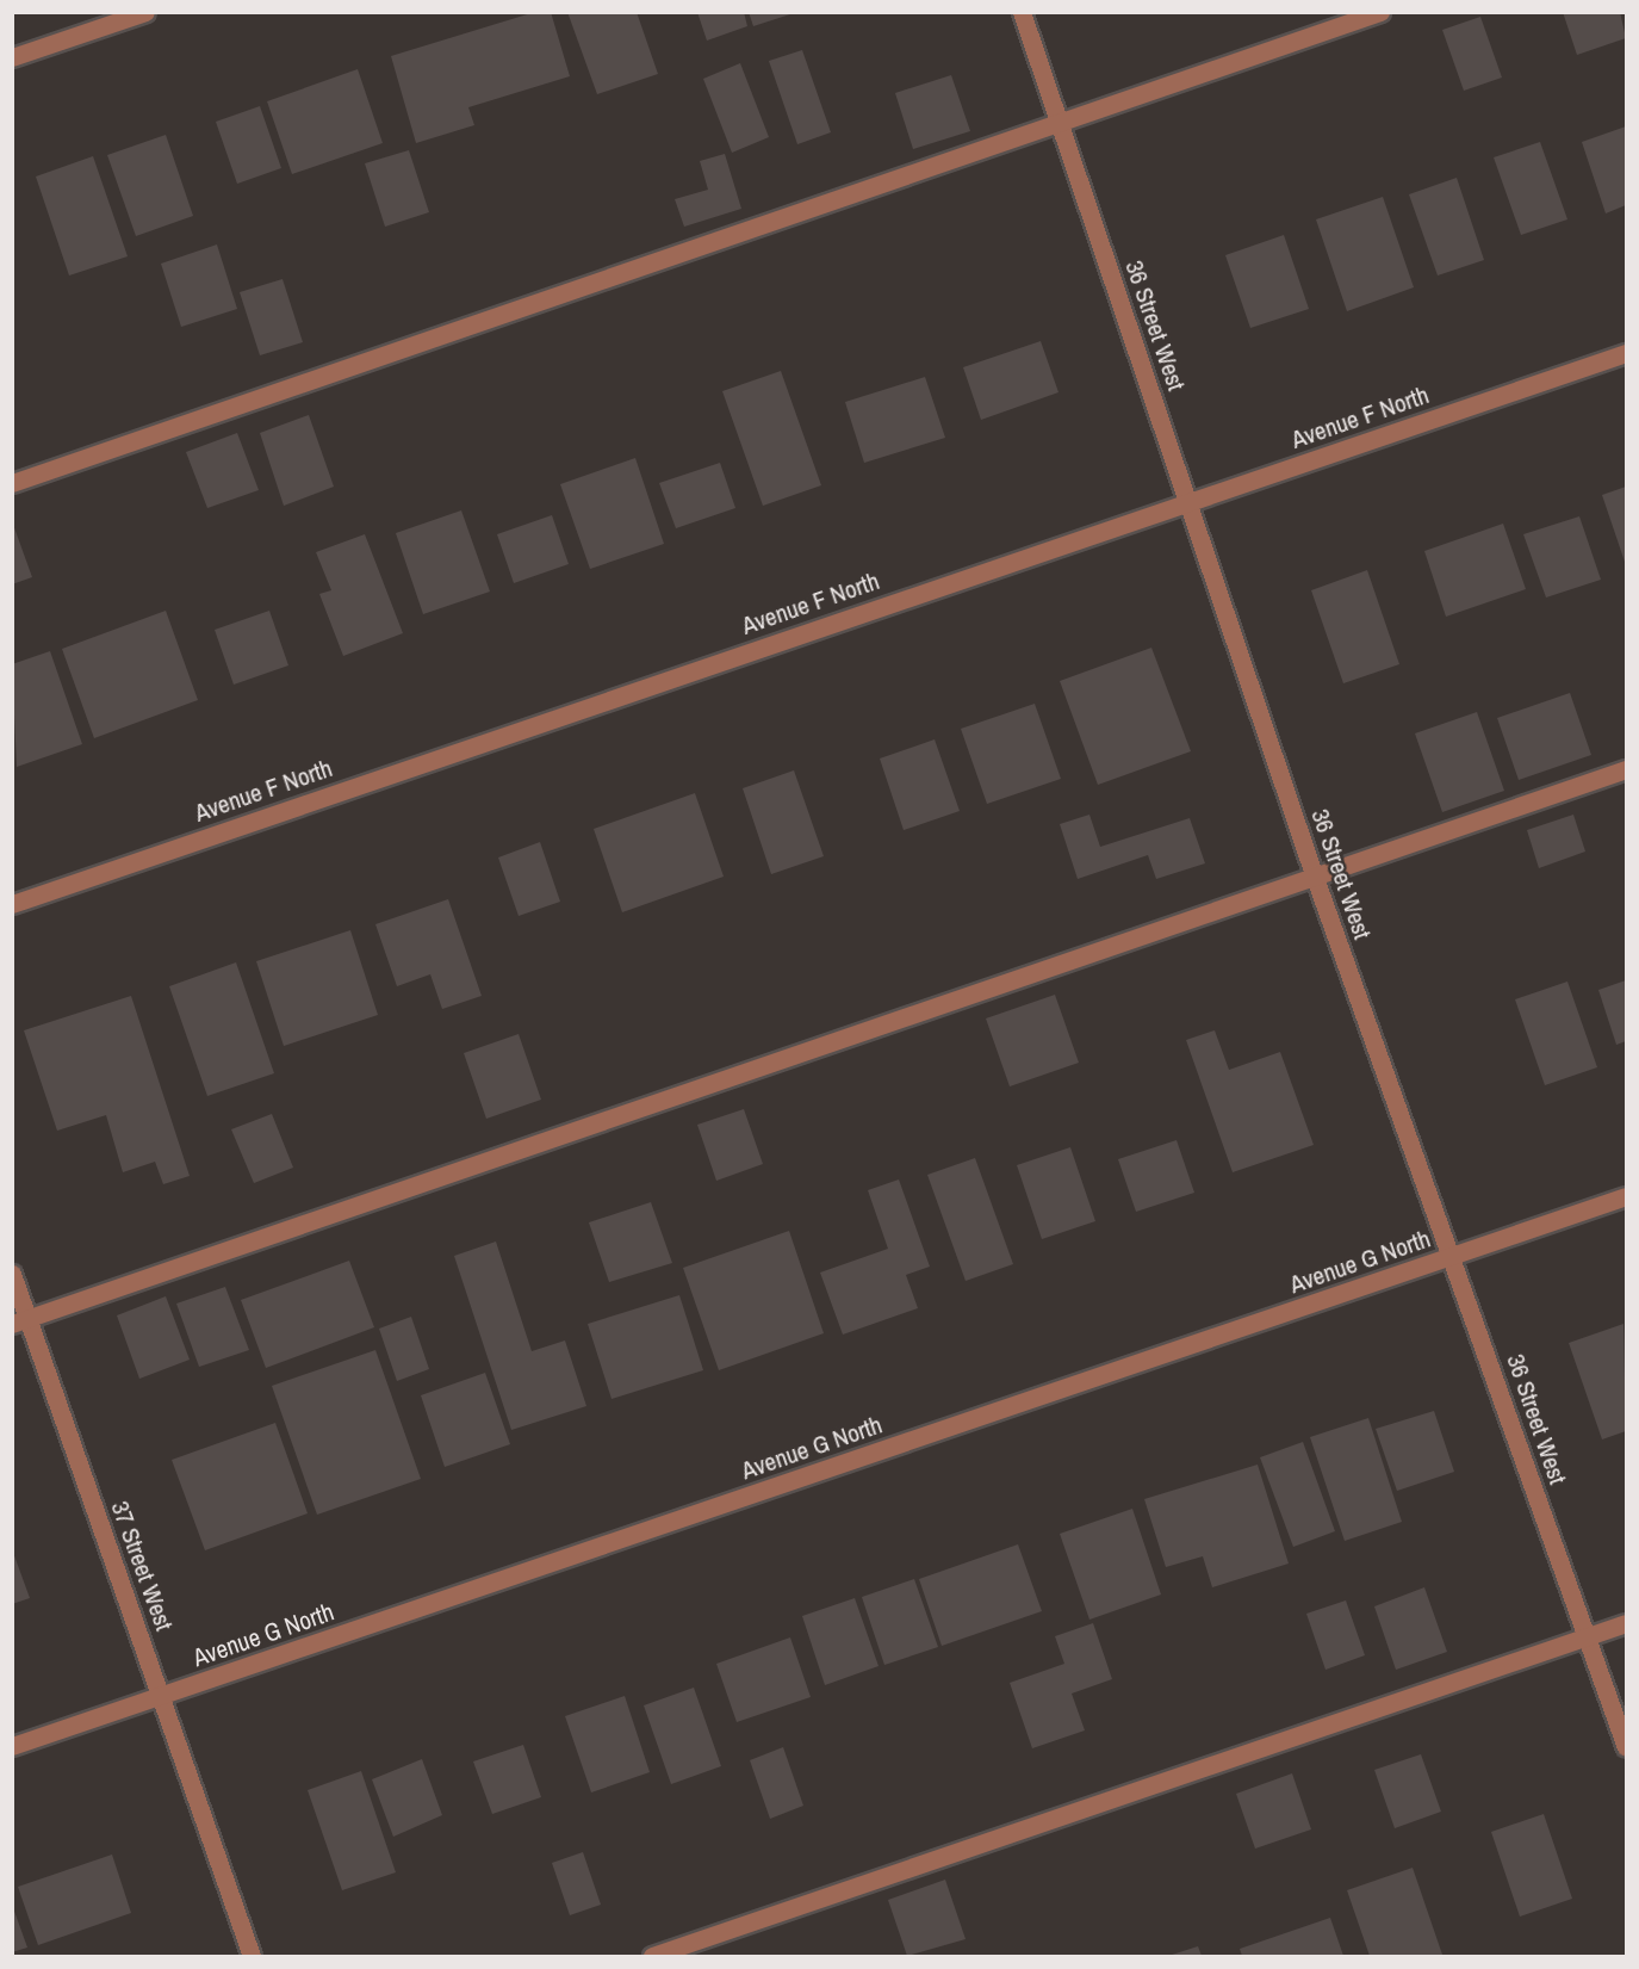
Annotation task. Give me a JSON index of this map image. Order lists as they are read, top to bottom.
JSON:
{
  "streets": {
    "street": [
      "36 Street West",
      "Avenue F North",
      "Avenue G North",
      "37 Street West"
    ]
  },
  "crossings": [
    ["36 Street West", "Avenue F North"],
    ["36 Street West", "Avenue G North"],
    ["Avenue G North", "37 Street West"]
  ]
}
